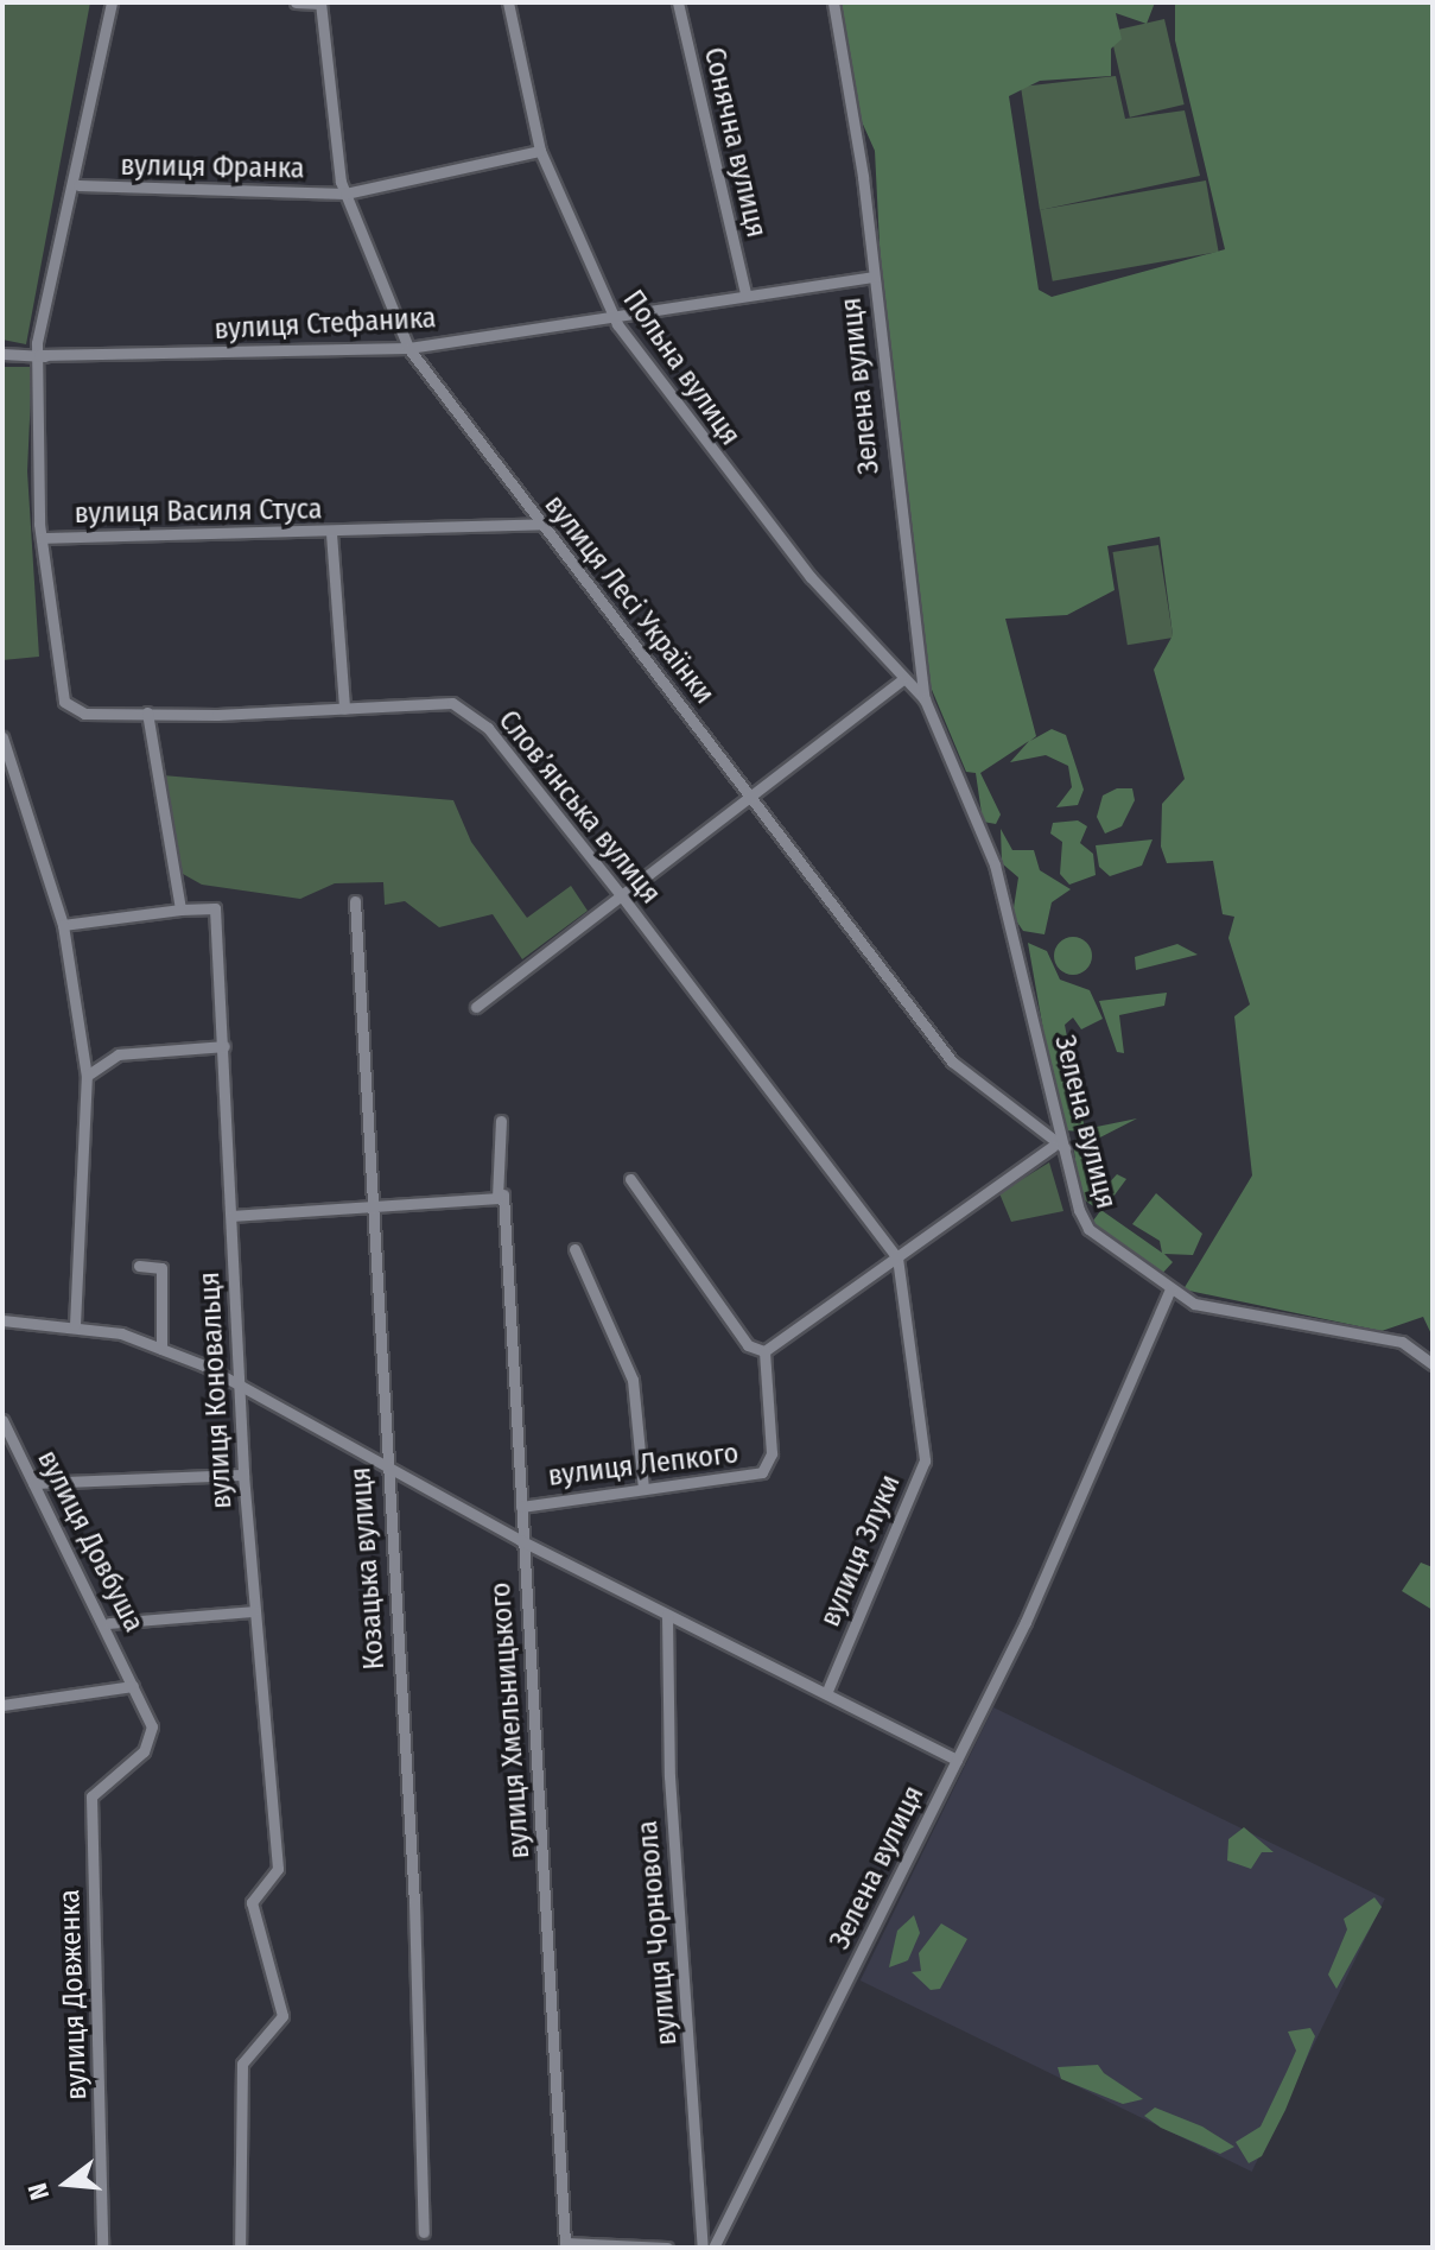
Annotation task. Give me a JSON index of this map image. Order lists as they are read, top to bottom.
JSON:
{
  "streets": {
    "street": [
      "Сонячна вулиця",
      "вулиця Франка",
      "вулиця Стефаника",
      "Польна вулиця",
      "Зелена вулиця",
      "вулиця Василя Стуса",
      "вулиця Лесі Українки",
      "Словʼянська вулиця",
      "вулиця Коновальця",
      "вулиця Лепкого",
      "вулиця Довбуша",
      "вулиця Злуки",
      "Козацька вулиця",
      "вулиця Хмельницького",
      "вулиця Чорновола",
      "вулиця Довженка"
    ]
  },
  "crossings": [
    ["Сонячна вулиця", "вулиця Стефаника"],
    ["вулиця Франка", "Польна вулиця"],
    ["вулиця Франка", "вулиця Василя Стуса"],
    ["вулиця Франка", "вулиця Лесі Українки"],
    ["вулиця Стефаника", "Польна вулиця"],
    ["вулиця Стефаника", "Зелена вулиця"],
    ["вулиця Стефаника", "вулиця Василя Стуса"],
    ["вулиця Стефаника", "вулиця Лесі Українки"],
    ["Польна вулиця", "Зелена вулиця"],
    ["Зелена вулиця", "вулиця Лесі Українки"],
    ["вулиця Василя Стуса", "вулиця Лесі Українки"],
    ["вулиця Василя Стуса", "Словʼянська вулиця"],
    ["Словʼянська вулиця", "вулиця Злуки"],
    ["вулиця Лепкого", "вулиця Хмельницького"],
    ["вулиця Довбуша", "вулиця Довженка"]
  ],
  "north": "left"
}
